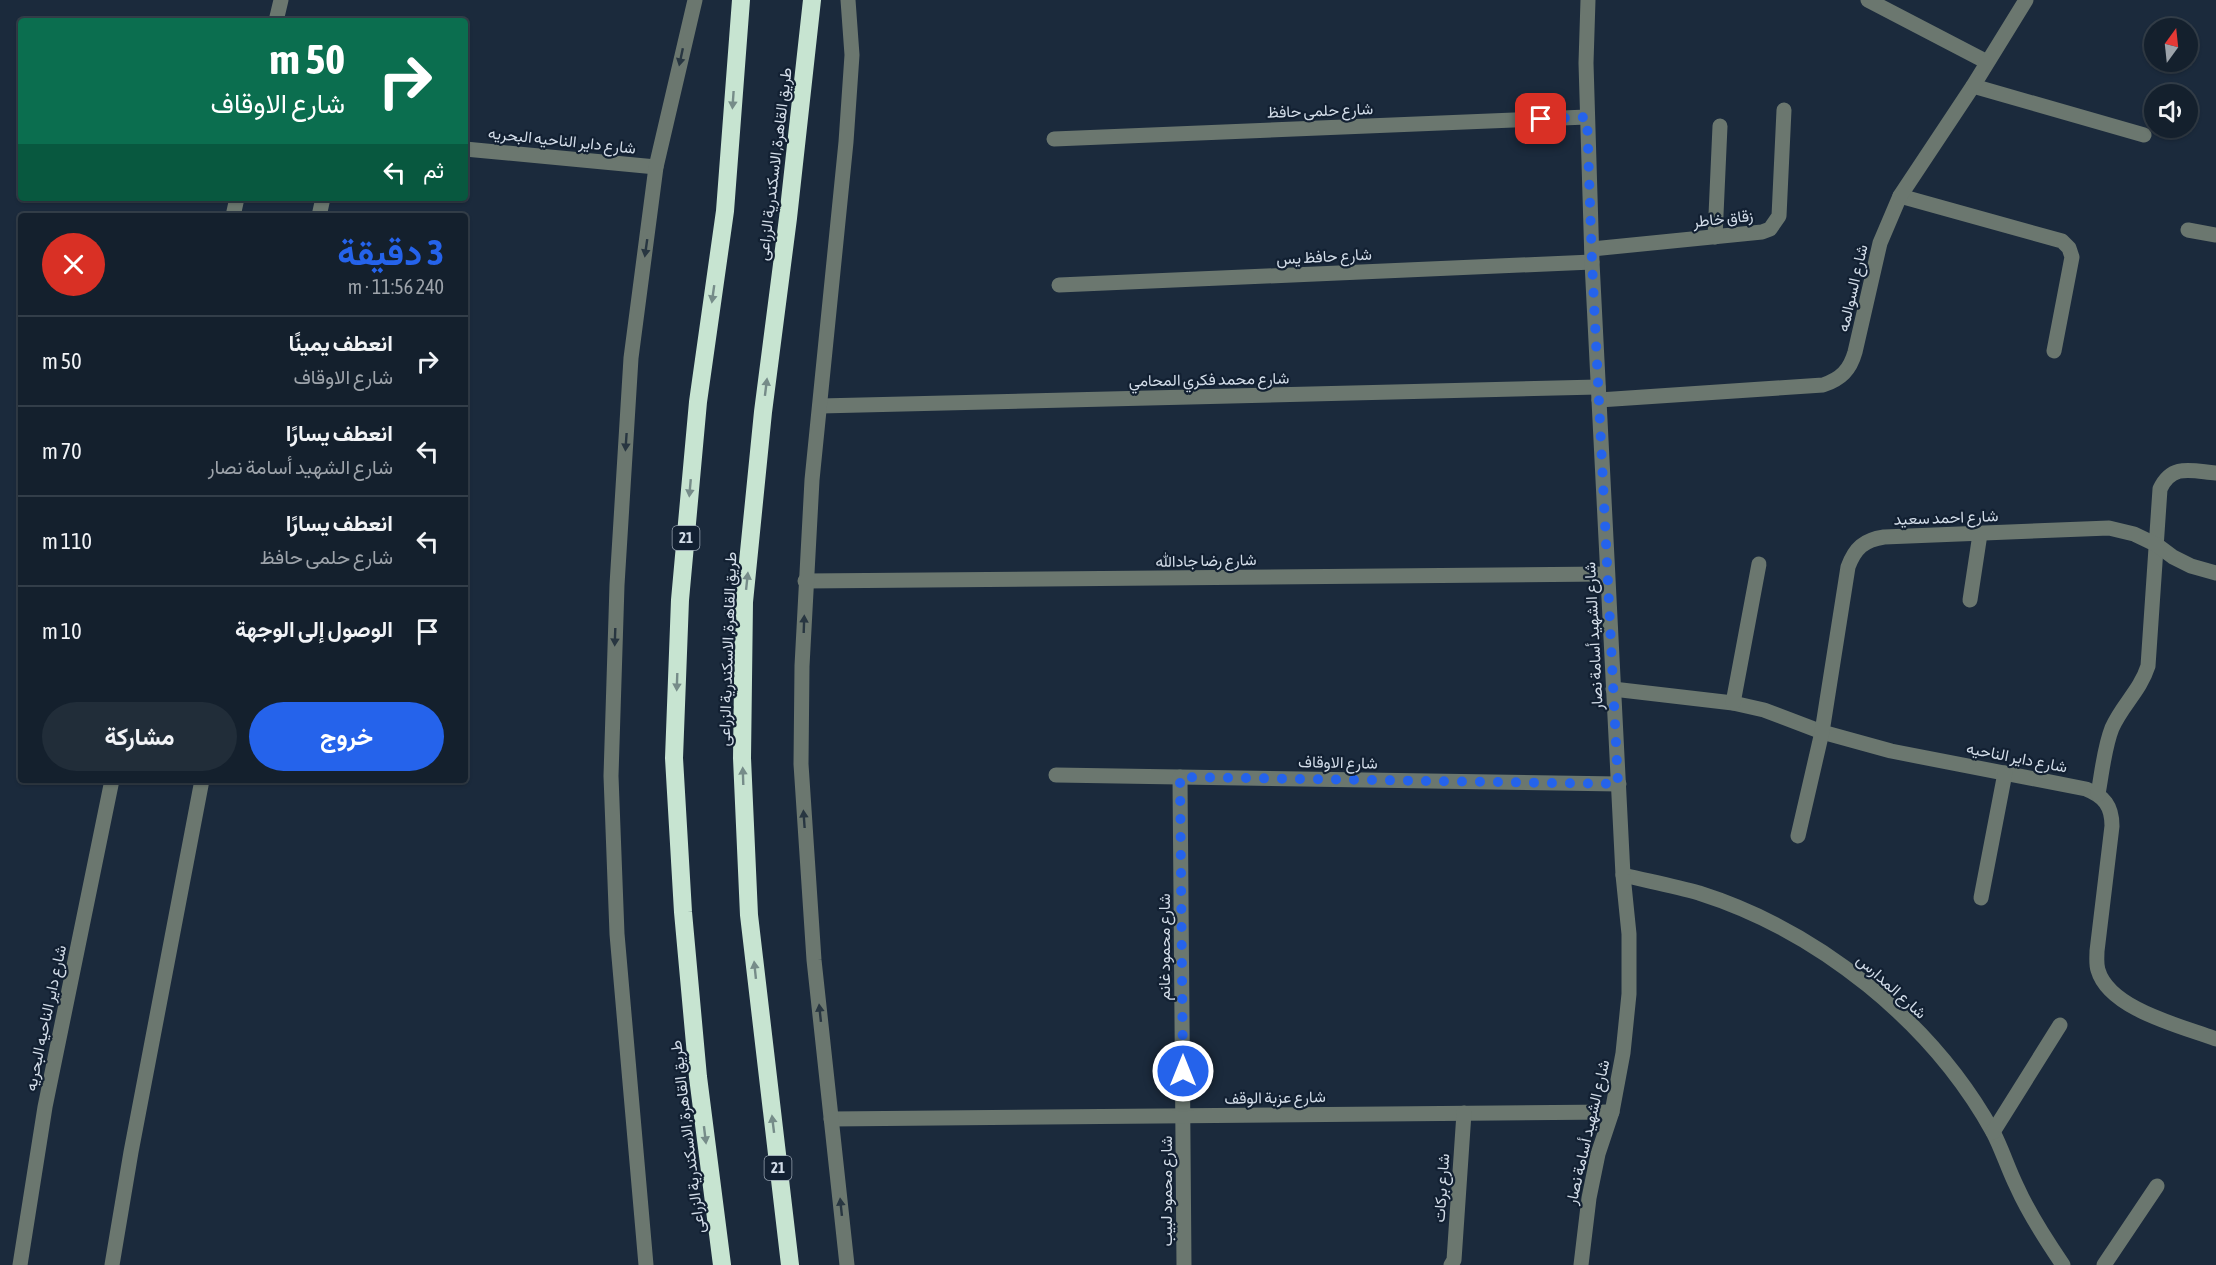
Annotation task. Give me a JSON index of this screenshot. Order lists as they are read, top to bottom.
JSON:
{
  "streets": {
    "highway": ["طريق القاهرة, الاسكندرية الزراعى", "21"],
    "street": [
      "شارع حلمى حافظ",
      "شارع داير الناحيه البحريه",
      "زقاق خاطر",
      "شارع حافظ يس",
      "شارع السوالمه",
      "شارع محمد فكري المحامي",
      "شارع احمد سعيد",
      "شارع رضا جادالله",
      "شارع الشهيد أسامة نصار",
      "شارع داير الناحيه",
      "شارع الاوقاف",
      "شارع محمود غانم",
      "شارع المدارس",
      "شارع عزبة الوقف",
      "شارع بركات",
      "شارع محمود لبيب"
    ]
  },
  "crossings": [
    ["شارع حلمى حافظ", "شارع الشهيد أسامة نصار"],
    ["زقاق خاطر", "شارع حافظ يس"],
    ["زقاق خاطر", "شارع الشهيد أسامة نصار"],
    ["شارع حافظ يس", "شارع الشهيد أسامة نصار"],
    ["شارع السوالمه", "شارع محمد فكري المحامي"],
    ["شارع السوالمه", "شارع الشهيد أسامة نصار"],
    ["شارع محمد فكري المحامي", "شارع الشهيد أسامة نصار"],
    ["شارع احمد سعيد", "شارع داير الناحيه"],
    ["شارع رضا جادالله", "شارع الشهيد أسامة نصار"],
    ["شارع الشهيد أسامة نصار", "شارع داير الناحيه"],
    ["شارع الشهيد أسامة نصار", "شارع الاوقاف"],
    ["شارع الشهيد أسامة نصار", "شارع المدارس"],
    ["شارع الشهيد أسامة نصار", "شارع عزبة الوقف"],
    ["شارع الاوقاف", "شارع محمود غانم"],
    ["شارع محمود غانم", "شارع عزبة الوقف"],
    ["شارع محمود غانم", "شارع محمود لبيب"],
    ["شارع عزبة الوقف", "شارع بركات"],
    ["شارع عزبة الوقف", "شارع محمود لبيب"]
  ],
  "north": "top",
  "page": {
    "turn": ["50 m", "شارع الاوقاف"],
    "then": "ثم",
    "heading": ["3 دقيقة", "240 m · 11:56"],
    "list": [
      {
        "name": "انعطف يمينًا",
        "note": "شارع الاوقاف",
        "value": "50 m"
      },
      {
        "name": "انعطف يسارًا",
        "note": "شارع الشهيد أسامة نصار",
        "value": "70 m"
      },
      {
        "name": "انعطف يسارًا",
        "note": "شارع حلمى حافظ",
        "value": "110 m"
      },
      {
        "name": "الوصول إلى الوجهة",
        "value": "10 m"
      }
    ],
    "buttons": ["خروج", "مشاركة"]
  }
}
